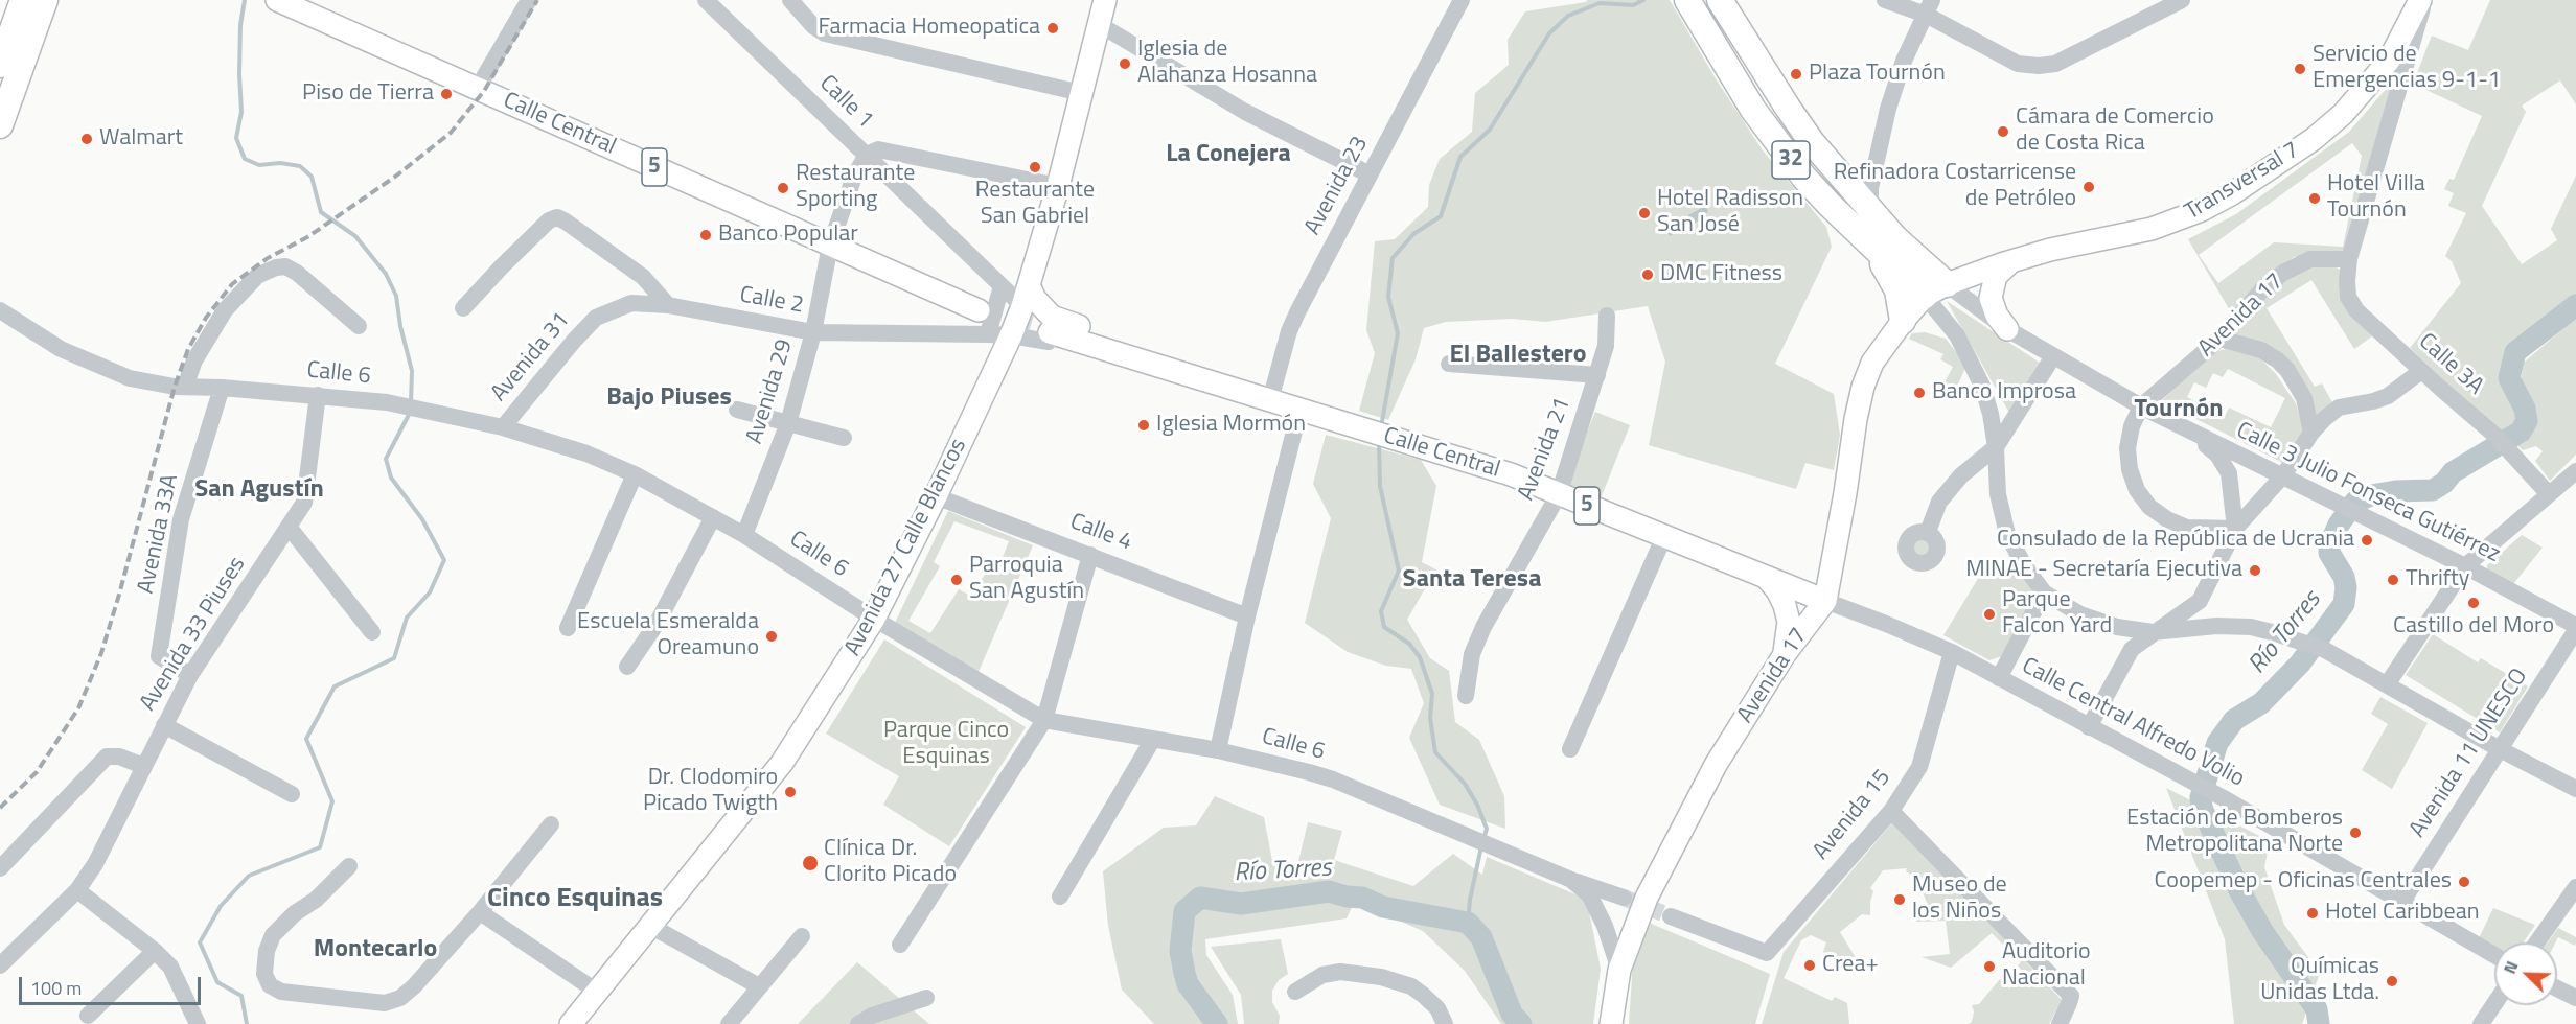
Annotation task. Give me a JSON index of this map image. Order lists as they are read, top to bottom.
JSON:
{
  "streets": {
    "highway": ["32"],
    "main road": [
      "Calle Central",
      "5",
      "Transversal 7",
      "Avenida 17",
      "Avenida 27 Calle Blancos"
    ],
    "street": [
      "Calle 1",
      "Avenida 23",
      "Calle 2",
      "Avenida 31",
      "Calle 3A",
      "Calle 6",
      "Avenida 29",
      "Avenida 21",
      "Calle 3 Julio Fonseca Gutiérrez",
      "Calle 4",
      "Avenida 33A",
      "Avenida 33 Piuses",
      "Calle Central Alfredo Volio",
      "Avenida 11 UNESCO",
      "Avenida 15"
    ]
  },
  "crossings": [
    ["Calle 1", "Avenida 29"],
    ["Calle 1", "Avenida 27 Calle Blancos"],
    ["Calle Central", "Avenida 23"],
    ["Calle Central", "Calle 2"],
    ["Calle Central", "Avenida 17"],
    ["Calle Central", "Avenida 29"],
    ["Calle Central", "Avenida 21"],
    ["Calle Central", "Calle Central Alfredo Volio"],
    ["32", "Transversal 7"],
    ["32", "Calle 3 Julio Fonseca Gutiérrez"],
    ["Transversal 7", "Avenida 17"],
    ["Transversal 7", "Calle 3 Julio Fonseca Gutiérrez"],
    ["Calle 2", "Avenida 31"],
    ["Calle 2", "Avenida 29"],
    ["Calle 2", "Avenida 27 Calle Blancos"],
    ["Avenida 17", "Calle 3A"],
    ["Avenida 17", "Calle 6"],
    ["Avenida 17", "Calle 3 Julio Fonseca Gutiérrez"],
    ["Avenida 17", "Calle Central Alfredo Volio"],
    ["Avenida 31", "Calle 6"],
    ["Calle 6", "Avenida 29"],
    ["Calle 6", "Avenida 33A"],
    ["Calle 6", "Avenida 27 Calle Blancos"],
    ["Calle 6", "Avenida 33 Piuses"],
    ["Calle 3 Julio Fonseca Gutiérrez", "Avenida 11 UNESCO"],
    ["Calle 4", "Avenida 27 Calle Blancos"],
    ["Avenida 33A", "Avenida 33 Piuses"],
    ["Calle Central Alfredo Volio", "Avenida 11 UNESCO"],
    ["Calle Central Alfredo Volio", "Avenida 15"]
  ],
  "districts": [
    "La Conejera",
    "El Ballestero",
    "Bajo Piuses",
    "Tournón",
    "San Agustín",
    "Santa Teresa",
    "Cinco Esquinas",
    "Montecarlo"
  ],
  "water": ["Río Torres"],
  "parks": ["Parque Cinco Esquinas"],
  "places": [
    "Farmacia Homeopatica",
    "Iglesia de Alahanza Hosanna",
    "Servicio de Emergencias 9-1-1",
    "Plaza Tournón",
    "Piso de Tierra",
    "Cámara de Comercio de Costa Rica",
    "Walmart",
    "Restaurante San Gabriel",
    "Refinadora Costarricense de Petróleo",
    "Restaurante Sporting",
    "Hotel Villa Tournón",
    "Hotel Radisson San José",
    "Banco Popular",
    "DMC Fitness",
    "Banco Improsa",
    "Iglesia Mormón",
    "Consulado de la República de Ucrania",
    "MINAE - Secretaría Ejecutiva",
    "Parroquia San Agustín",
    "Thrifty",
    "Castillo del Moro",
    "Parque Falcon Yard",
    "Escuela Esmeralda Oreamuno",
    "Dr. Clodomiro Picado Twigth",
    "Estación de Bomberos Metropolitana Norte",
    "Clínica Dr. Clorito Picado",
    "Coopemep - Oficinas Centrales",
    "Museo de los Niños",
    "Hotel Caribbean",
    "Crea+",
    "Auditorio Nacional",
    "Químicas Unidas Ltda."
  ],
  "scale_bar": "100 m",
  "north": "top left"
}
